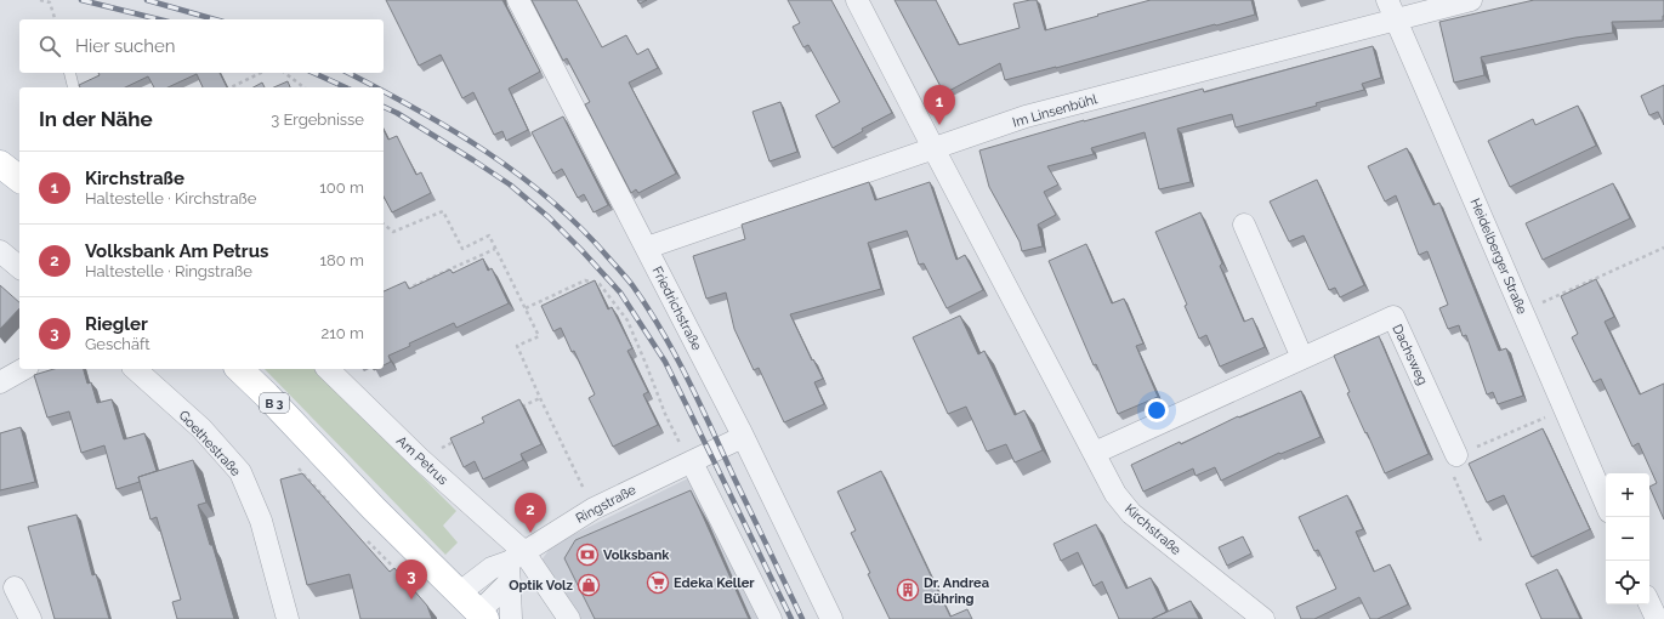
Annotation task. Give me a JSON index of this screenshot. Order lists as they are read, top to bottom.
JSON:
{
  "streets": {
    "main road": ["B 3"],
    "street": [
      "Im Linsenbühl",
      "Heidelberger Straße",
      "Friedrichstraße",
      "Dachsweg",
      "Goethestraße",
      "Am Petrus",
      "Ringstraße",
      "Kirchstraße"
    ]
  },
  "crossings": [
    ["Im Linsenbühl", "Heidelberger Straße"],
    ["Im Linsenbühl", "Friedrichstraße"],
    ["Im Linsenbühl", "Kirchstraße"],
    ["Friedrichstraße", "Ringstraße"],
    ["Dachsweg", "Kirchstraße"],
    ["B 3", "Ringstraße"],
    ["Am Petrus", "Ringstraße"]
  ],
  "places": {
    "bank": ["Volksbank"],
    "supermarket": ["Edeka Keller"],
    "shop": ["Optik Volz"],
    "building": ["Dr. Andrea Bühring"]
  },
  "page": {
    "search": "Hier suchen",
    "pins": ["1", "2", "3"],
    "heading": ["In der Nähe", "3 Ergebnisse"],
    "list": [
      {
        "mark": "1",
        "name": "Kirchstraße",
        "note": "Haltestelle · Kirchstraße",
        "value": "100 m"
      },
      {
        "mark": "2",
        "name": "Volksbank Am Petrus",
        "note": "Haltestelle · Ringstraße",
        "value": "180 m"
      },
      {
        "mark": "3",
        "name": "Riegler",
        "note": "Geschäft",
        "value": "210 m"
      }
    ],
    "map_buttons": ["+", "−"]
  }
}
